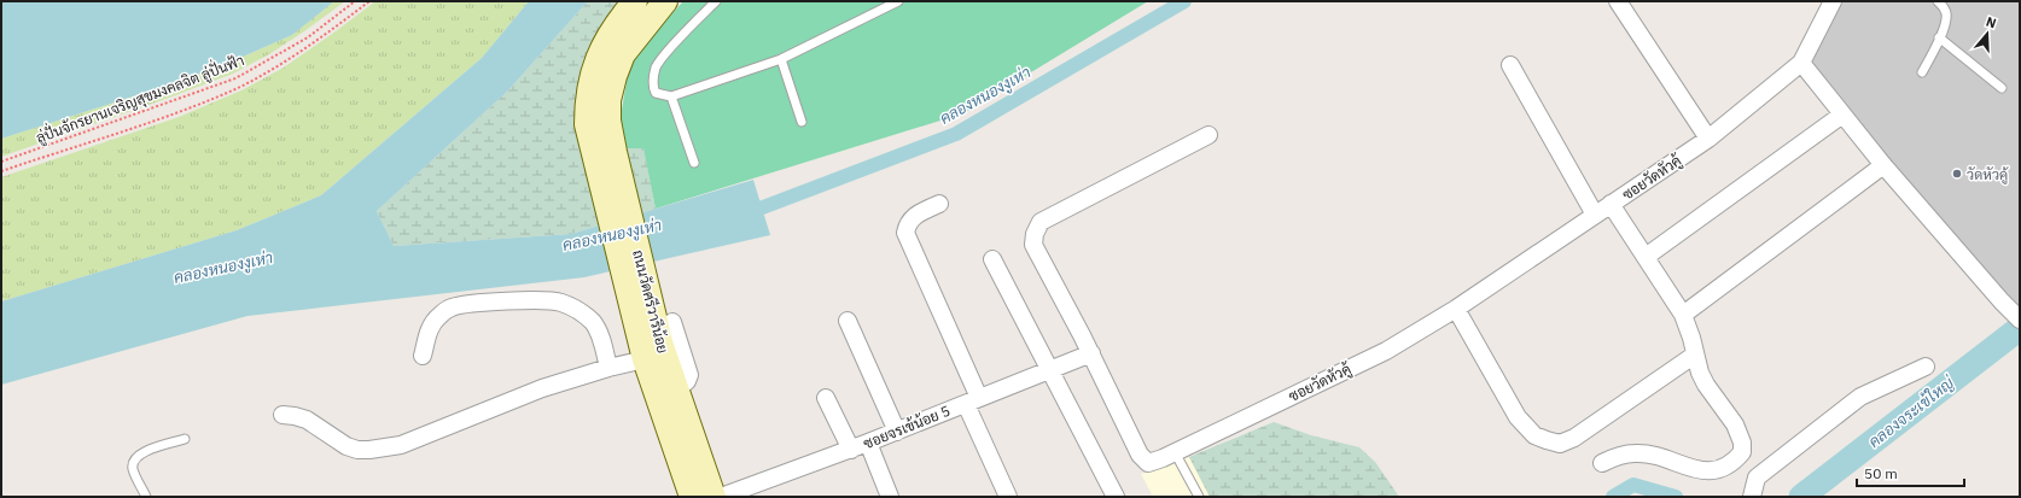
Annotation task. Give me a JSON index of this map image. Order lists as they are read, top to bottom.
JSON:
{
  "streets": {
    "main road": ["ถนนวัดศรีวารีน้อย"],
    "street": ["ซอยวัดหัวคู้", "ซอยจรเข้น้อย 5"],
    "path": ["ลู่ปั่นจักรยานเจริญสุขมงคลจิต ลู่ปั่นฟ้า"]
  },
  "crossings": [
    ["ซอยวัดหัวคู้", "ซอยจรเข้น้อย 5"]
  ],
  "water": ["คลองหนองงูเห่า", "คลองจระเข้ใหญ่"],
  "places": ["วัดหัวคู้"],
  "scale_bar": "50 m",
  "north": "top"
}
